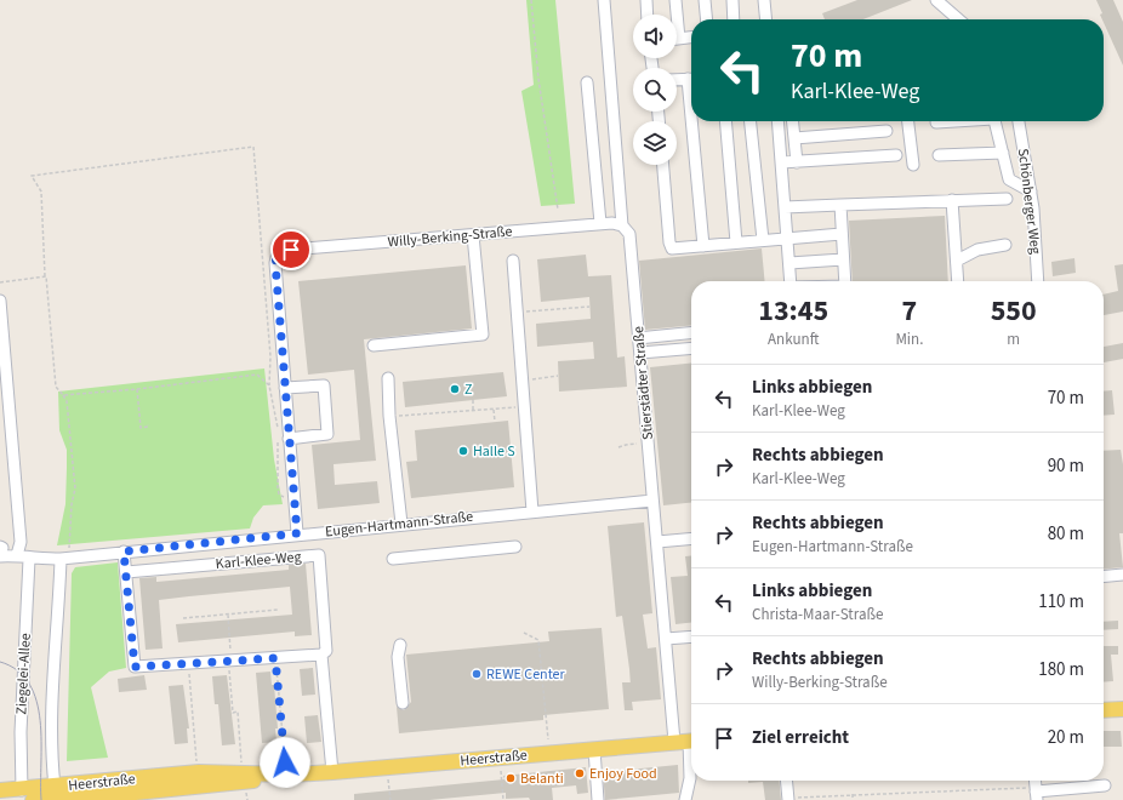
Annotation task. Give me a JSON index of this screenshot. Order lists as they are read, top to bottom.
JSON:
{
  "streets": {
    "main road": ["Heerstraße"],
    "street": [
      "Schönberger Weg",
      "Willy-Berking-Straße",
      "Stierstädter Straße",
      "Eugen-Hartmann-Straße",
      "Karl-Klee-Weg",
      "Ziegelei-Allee"
    ]
  },
  "crossings": [
    ["Willy-Berking-Straße", "Stierstädter Straße"],
    ["Stierstädter Straße", "Eugen-Hartmann-Straße"],
    ["Stierstädter Straße", "Heerstraße"],
    ["Eugen-Hartmann-Straße", "Ziegelei-Allee"],
    ["Karl-Klee-Weg", "Heerstraße"],
    ["Ziegelei-Allee", "Heerstraße"]
  ],
  "places": [
    "Z",
    "Halle S",
    "REWE Center",
    "Enjoy Food",
    "Belanti"
  ],
  "page": {
    "turn": ["70 m", "Karl-Klee-Weg"],
    "eta": [
      "13:45",
      "Ankunft",
      "7",
      "Min.",
      "550",
      "m"
    ],
    "list": [
      {
        "name": "Links abbiegen",
        "note": "Karl-Klee-Weg",
        "value": "70 m"
      },
      {
        "name": "Rechts abbiegen",
        "note": "Karl-Klee-Weg",
        "value": "90 m"
      },
      {
        "name": "Rechts abbiegen",
        "note": "Eugen-Hartmann-Straße",
        "value": "80 m"
      },
      {
        "name": "Links abbiegen",
        "note": "Christa-Maar-Straße",
        "value": "110 m"
      },
      {
        "name": "Rechts abbiegen",
        "note": "Willy-Berking-Straße",
        "value": "180 m"
      },
      {
        "name": "Ziel erreicht",
        "value": "20 m"
      }
    ]
  }
}
